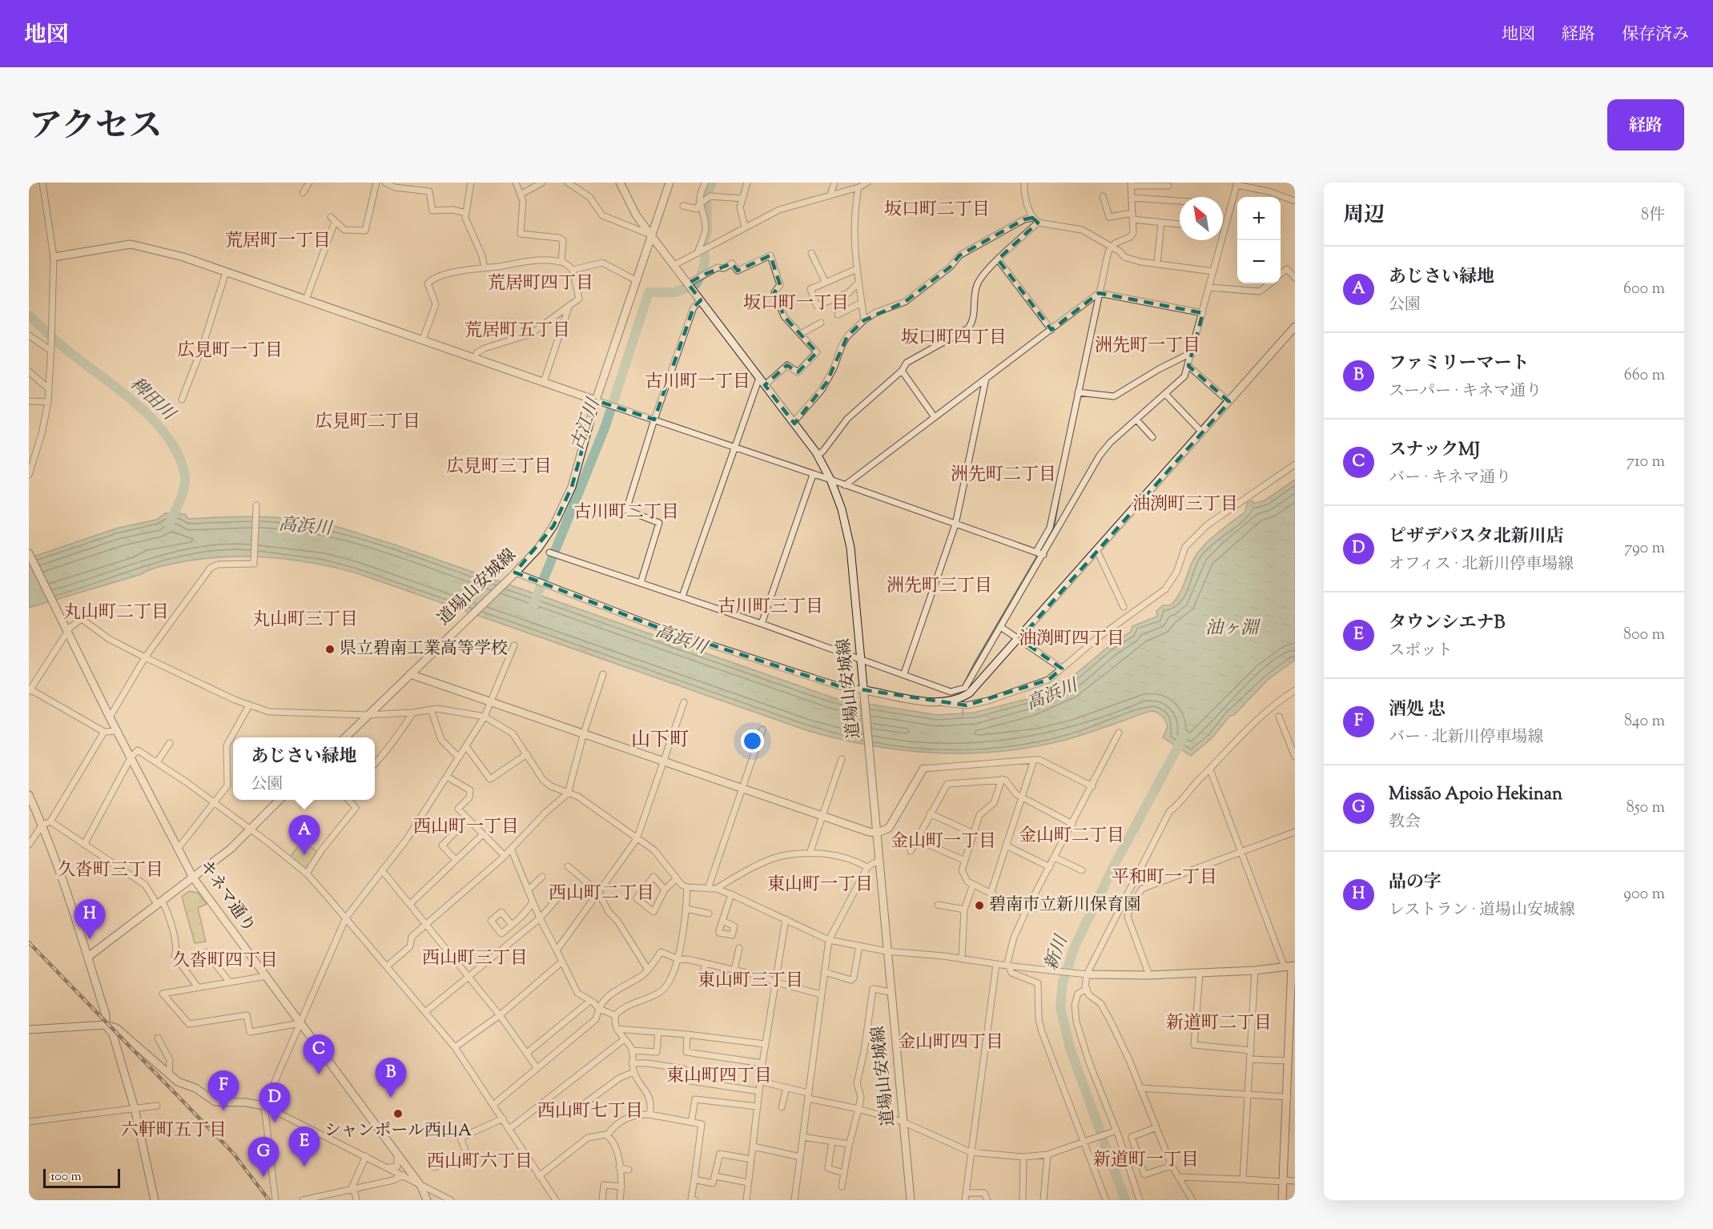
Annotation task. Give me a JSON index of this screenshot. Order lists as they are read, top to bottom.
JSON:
{
  "streets": {
    "street": ["道場山安城線", "キネマ通り"]
  },
  "districts": [
    "坂口町二丁目",
    "荒居町一丁目",
    "荒居町四丁目",
    "坂口町一丁目",
    "荒居町五丁目",
    "坂口町四丁目",
    "洲先町一丁目",
    "広見町一丁目",
    "古川町一丁目",
    "広見町二丁目",
    "広見町三丁目",
    "洲先町二丁目",
    "油渕町三丁目",
    "古川町二丁目",
    "洲先町三丁目",
    "古川町三丁目",
    "丸山町二丁目",
    "丸山町三丁目",
    "油渕町四丁目",
    "山下町",
    "西山町一丁目",
    "金山町二丁目",
    "金山町一丁目",
    "久沓町三丁目",
    "平和町一丁目",
    "東山町一丁目",
    "西山町二丁目",
    "西山町三丁目",
    "久沓町四丁目",
    "東山町三丁目",
    "新道町二丁目",
    "金山町四丁目",
    "東山町四丁目",
    "西山町七丁目",
    "六軒町五丁目",
    "新道町一丁目",
    "西山町六丁目"
  ],
  "water": [
    "稗田川",
    "古江川",
    "高浜川",
    "油ヶ淵",
    "新川"
  ],
  "places": ["県立碧南工業高等学校", "碧南市立新川保育園", "シャンポール西山A"],
  "scale_bar": "100 m",
  "north": "top left",
  "page": {
    "header": "地図",
    "nav": ["地図", "経路", "保存済み"],
    "title": "アクセス",
    "buttons": "経路",
    "heading": ["周辺", "8件"],
    "map_buttons": ["+", "−"],
    "list": [
      {
        "mark": "A",
        "name": "あじさい緑地",
        "note": "公園",
        "value": "600 m"
      },
      {
        "mark": "B",
        "name": "ファミリーマート",
        "note": "スーパー · キネマ通り",
        "value": "660 m"
      },
      {
        "mark": "C",
        "name": "スナックMJ",
        "note": "バー · キネマ通り",
        "value": "710 m"
      },
      {
        "mark": "D",
        "name": "ピザデパスタ北新川店",
        "note": "オフィス · 北新川停車場線",
        "value": "790 m"
      },
      {
        "mark": "E",
        "name": "タウンシエナB",
        "note": "スポット",
        "value": "800 m"
      },
      {
        "mark": "F",
        "name": "酒処 忠",
        "note": "バー · 北新川停車場線",
        "value": "840 m"
      },
      {
        "mark": "G",
        "name": "Missão Apoio Hekinan",
        "note": "教会",
        "value": "850 m"
      },
      {
        "mark": "H",
        "name": "品の字",
        "note": "レストラン · 道場山安城線",
        "value": "900 m"
      }
    ],
    "popup": ["あじさい緑地", "公園"],
    "pins": [
      "A",
      "H",
      "C",
      "B",
      "F",
      "D",
      "E",
      "G"
    ],
    "scale": "100 m"
  }
}
